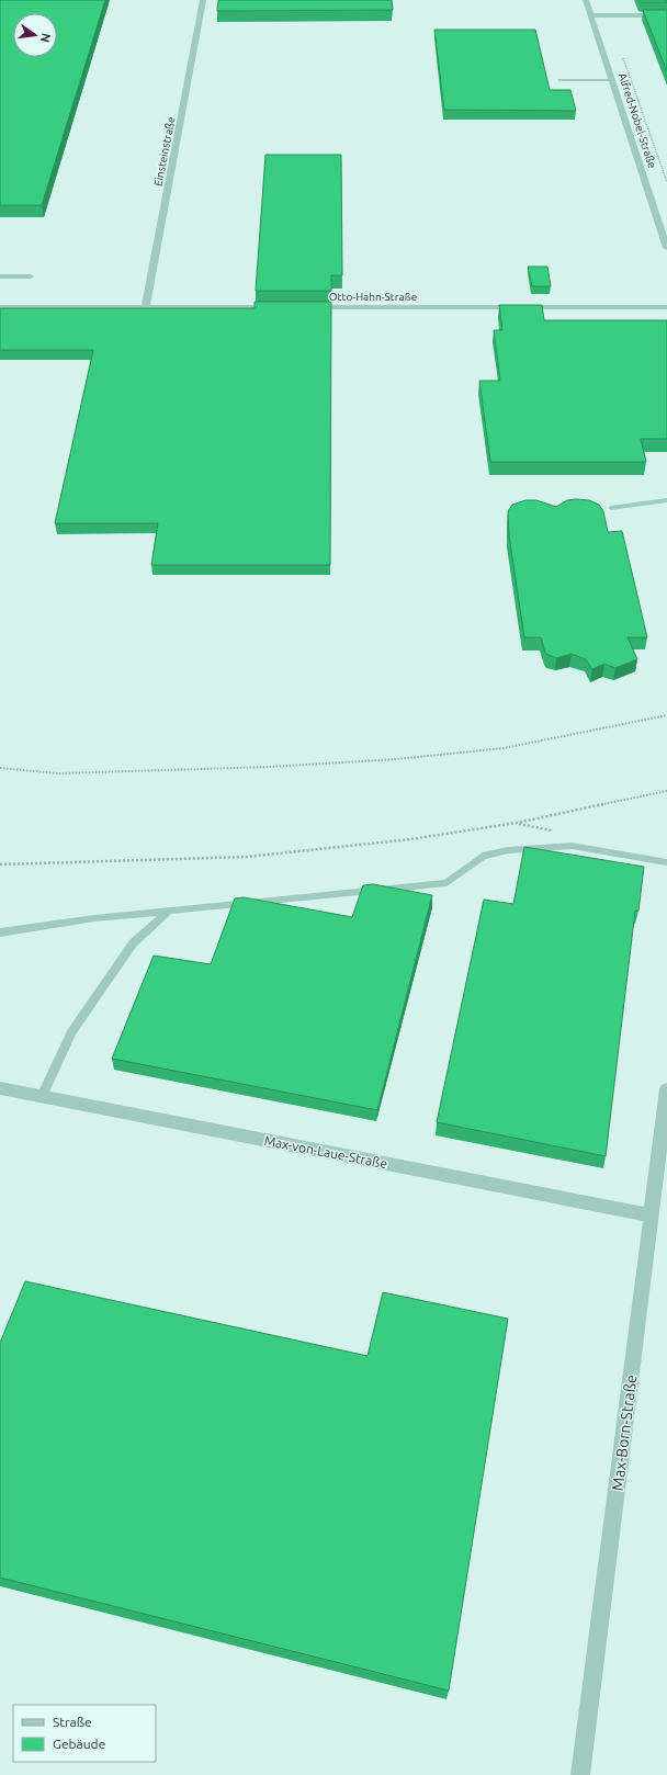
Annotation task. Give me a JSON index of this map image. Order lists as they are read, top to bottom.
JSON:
{
  "streets": {
    "street": [
      "Alfred-Nobel-Straße",
      "Einsteinstraße",
      "Otto-Hahn-Straße",
      "Max-von-Laue-Straße",
      "Max-Born-Straße"
    ]
  },
  "crossings": [
    ["Max-von-Laue-Straße", "Max-Born-Straße"]
  ],
  "legend": ["Straße", "Gebäude"],
  "north": "right"
}
